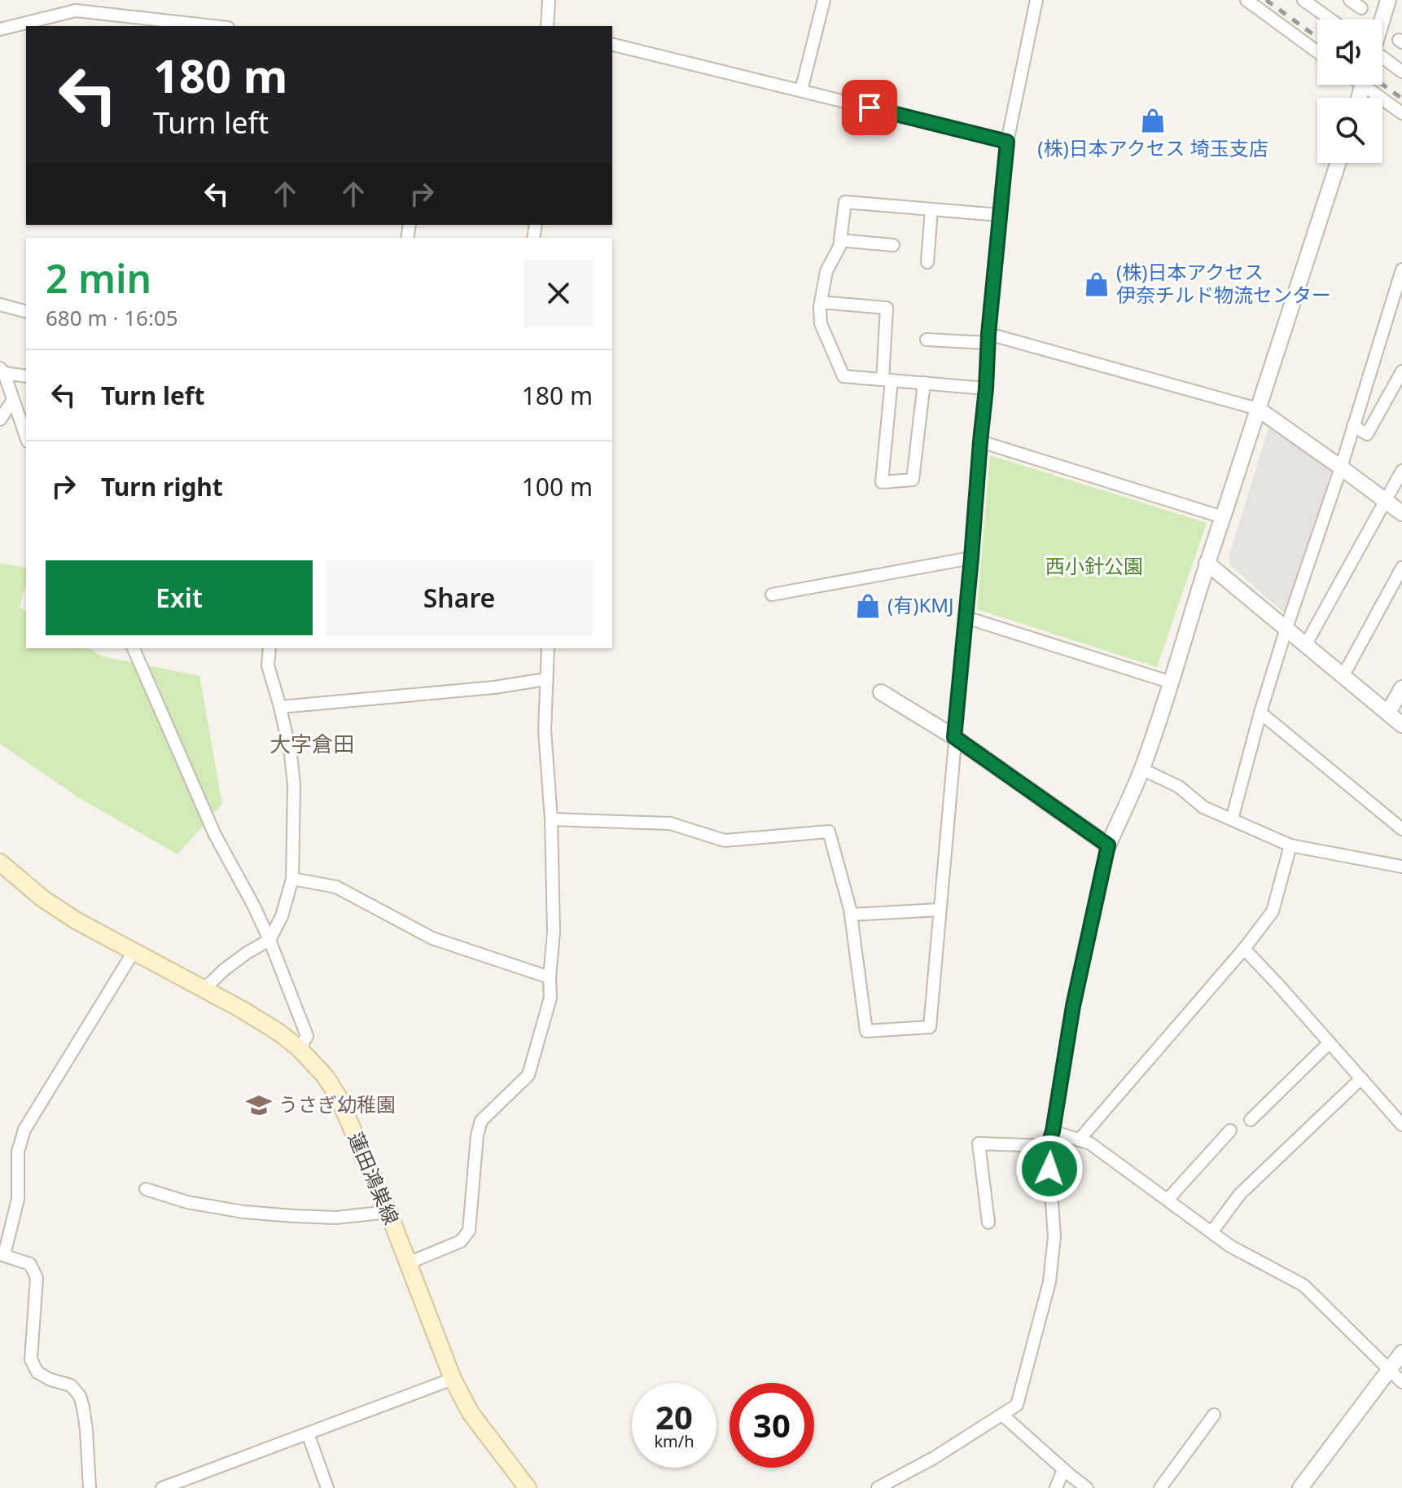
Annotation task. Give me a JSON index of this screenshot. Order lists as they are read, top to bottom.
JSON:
{
  "streets": {
    "main road": ["蓮田鴻巣線"]
  },
  "districts": ["大字倉田"],
  "parks": ["西小針公園"],
  "places": {
    "shop": ["(株)日本アクセス 埼玉支店", "(株)日本アクセス 伊奈チルド物流センター", "(有)KMJ"],
    "school or university": ["うさぎ幼稚園"]
  },
  "page": {
    "turn": ["180 m", "Turn left"],
    "heading": ["2 min", "680 m · 16:05"],
    "list": [
      {
        "name": "Turn left",
        "value": "180 m"
      },
      {
        "name": "Turn right",
        "value": "100 m"
      }
    ],
    "buttons": ["Exit", "Share"],
    "speed": "20 km/h",
    "limit": "30"
  }
}
